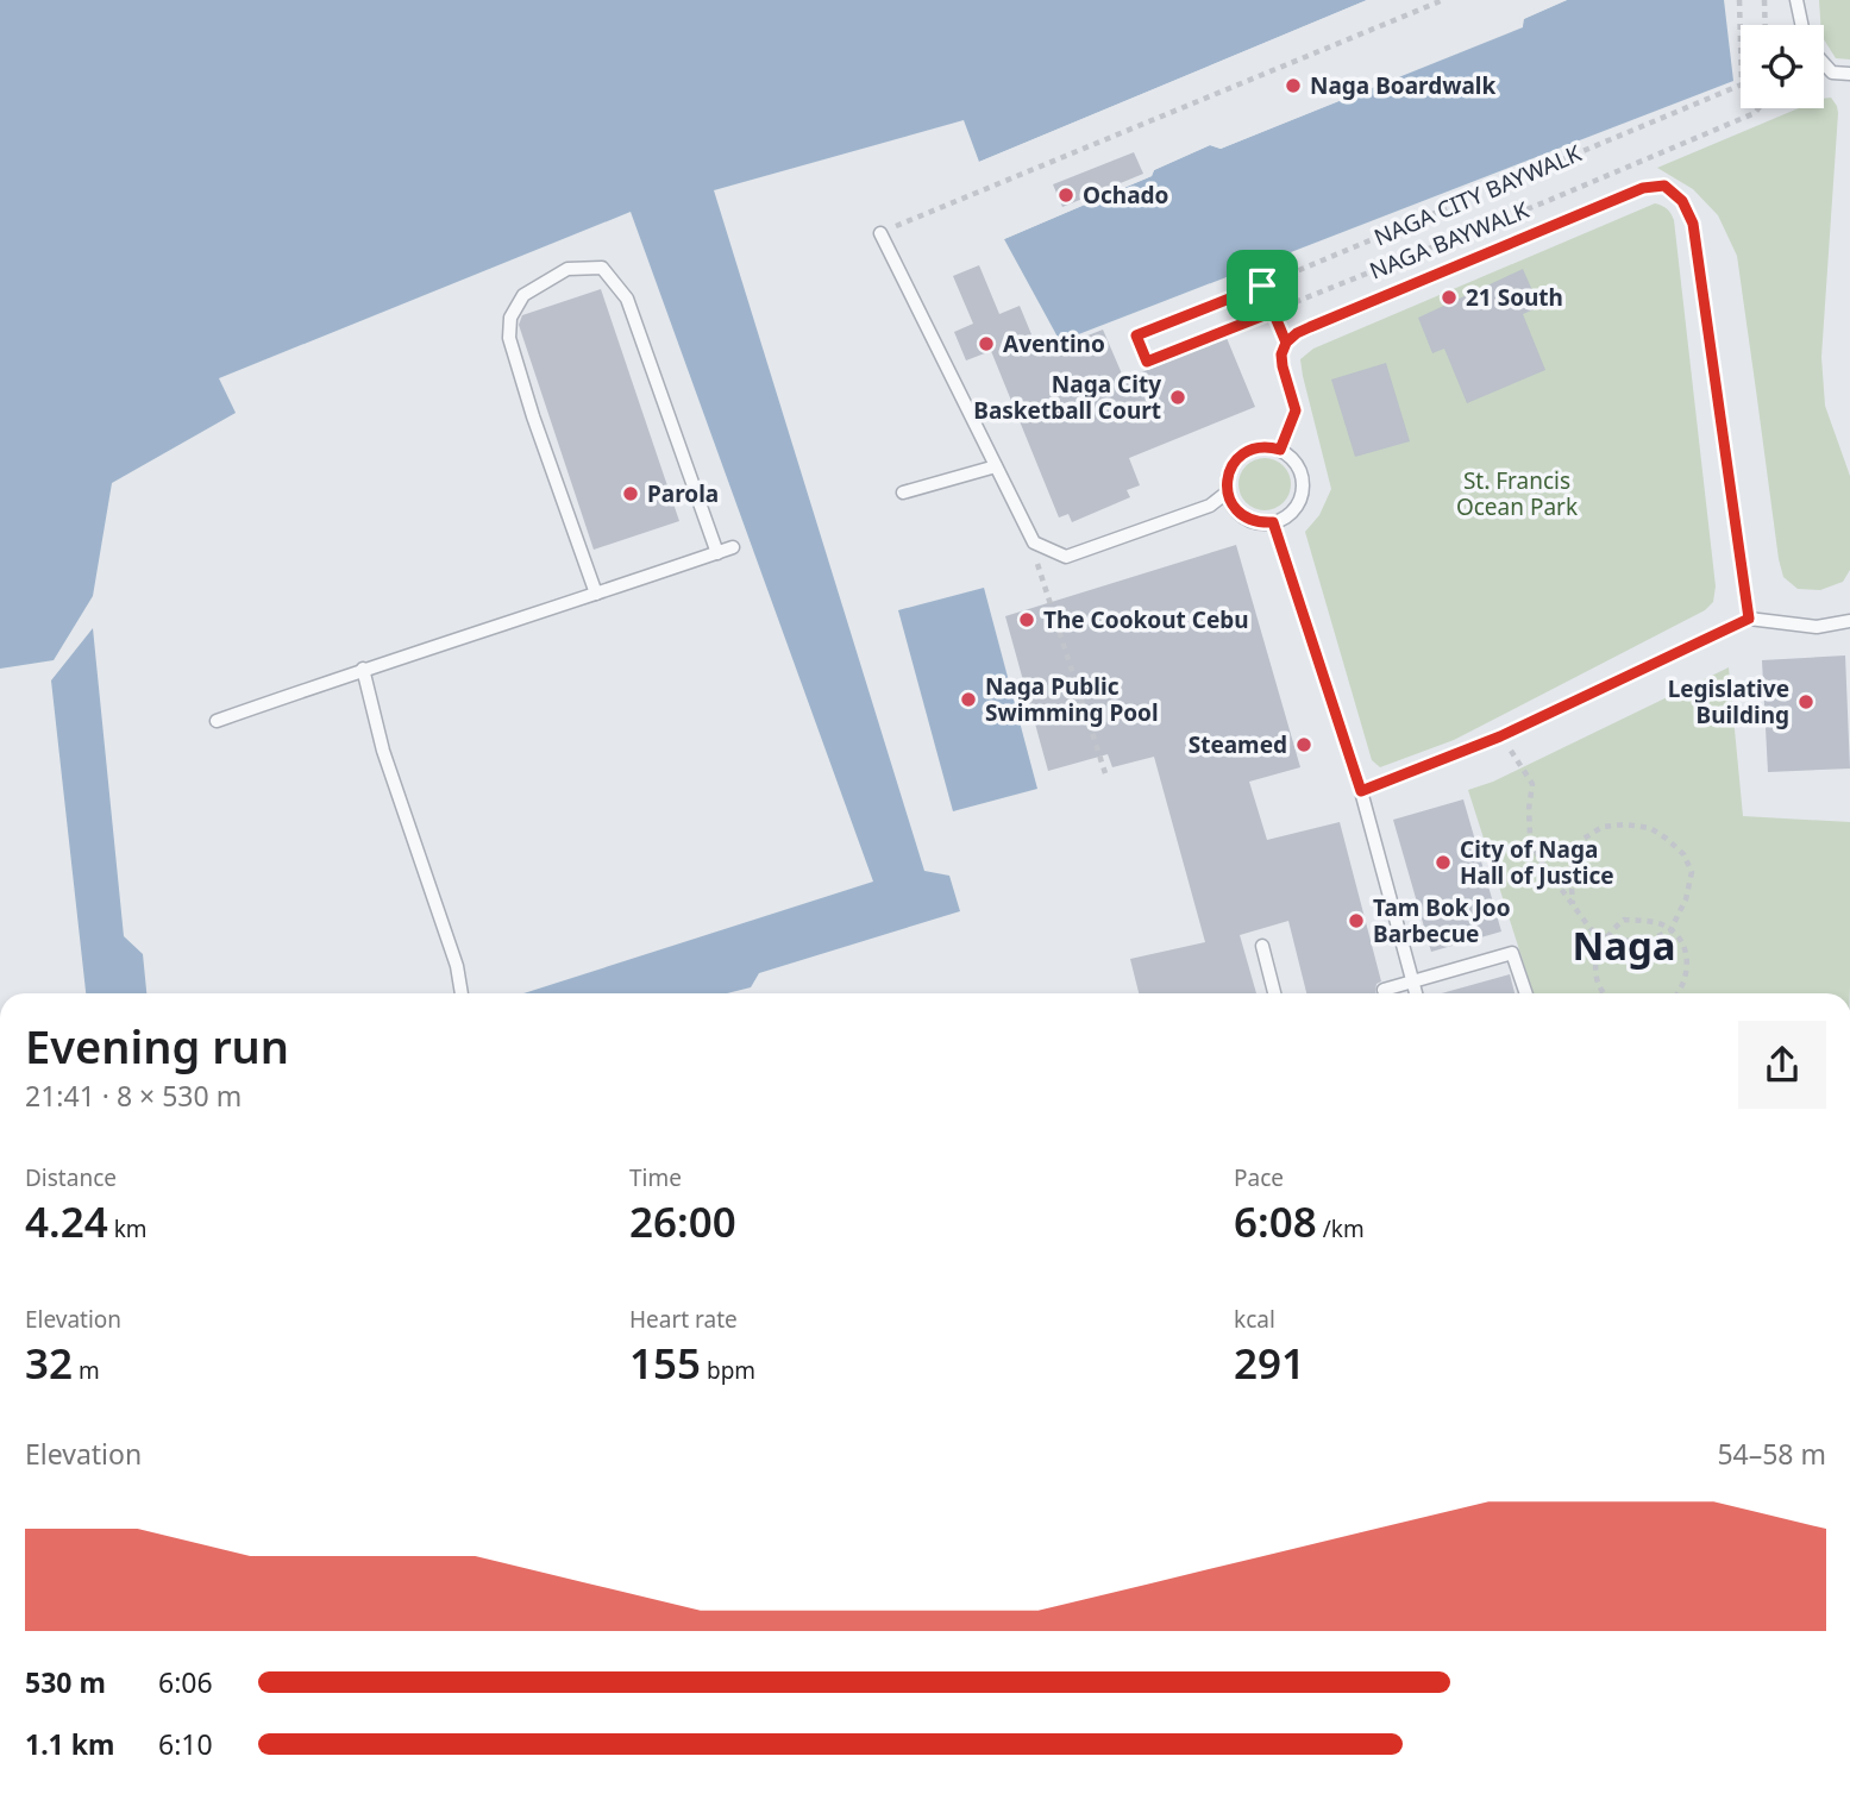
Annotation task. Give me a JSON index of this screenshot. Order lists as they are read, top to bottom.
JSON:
{
  "streets": {
    "path": ["NAGA CITY BAYWALK", "NAGA BAYWALK"]
  },
  "crossings": [
    ["NAGA CITY BAYWALK", "NAGA BAYWALK"]
  ],
  "districts": ["Naga"],
  "parks": ["St. Francis Ocean Park"],
  "places": [
    "Naga Boardwalk",
    "Ochado",
    "21 South",
    "Aventino",
    "Naga City Basketball Court",
    "Parola",
    "The Cookout Cebu",
    "Naga Public Swimming Pool",
    "Legislative Building",
    "Steamed",
    "City of Naga Hall of Justice",
    "Tam Bok Joo Barbecue"
  ],
  "page": {
    "heading": ["Evening run", "21:41 · 8 × 530 m"],
    "stats": [
      ["Distance", "4.24 km"],
      ["Time", "26:00"],
      ["Pace", "6:08 /km"],
      ["Elevation", "32 m"],
      ["Heart rate", "155 bpm"],
      ["kcal", "291"]
    ],
    "chart": ["Elevation", "54–58 m"],
    "list": [
      {
        "name": "530 m",
        "note": "6:06"
      },
      {
        "name": "1.1 km",
        "note": "6:10"
      }
    ]
  }
}
